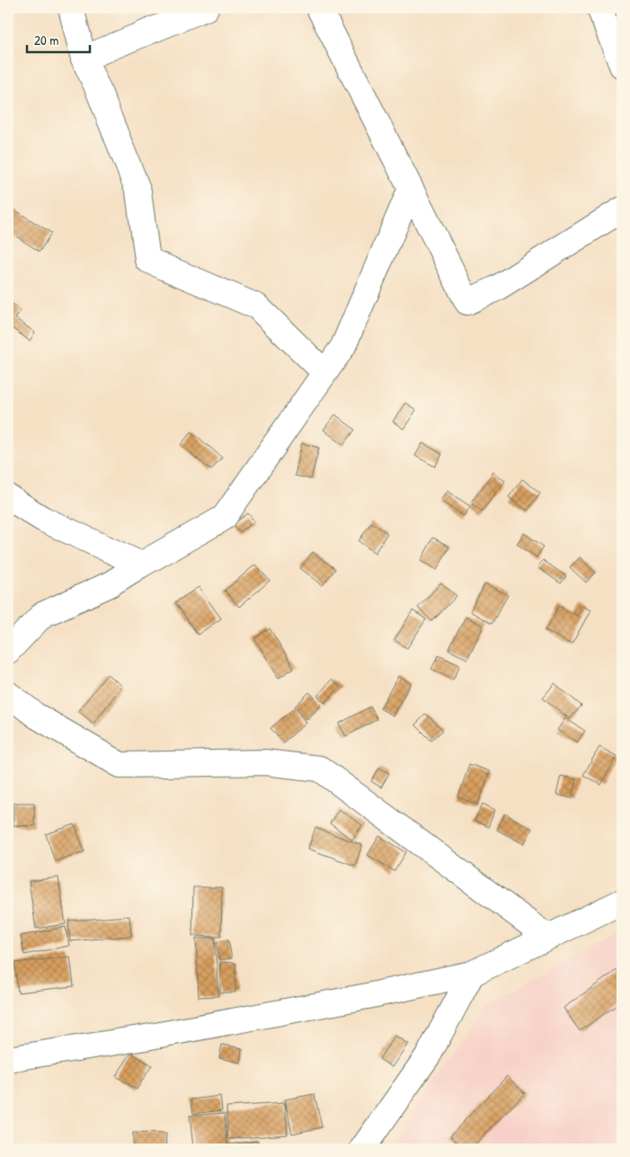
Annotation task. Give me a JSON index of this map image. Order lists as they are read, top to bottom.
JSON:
{
  "scale_bar": "20 m"
}
